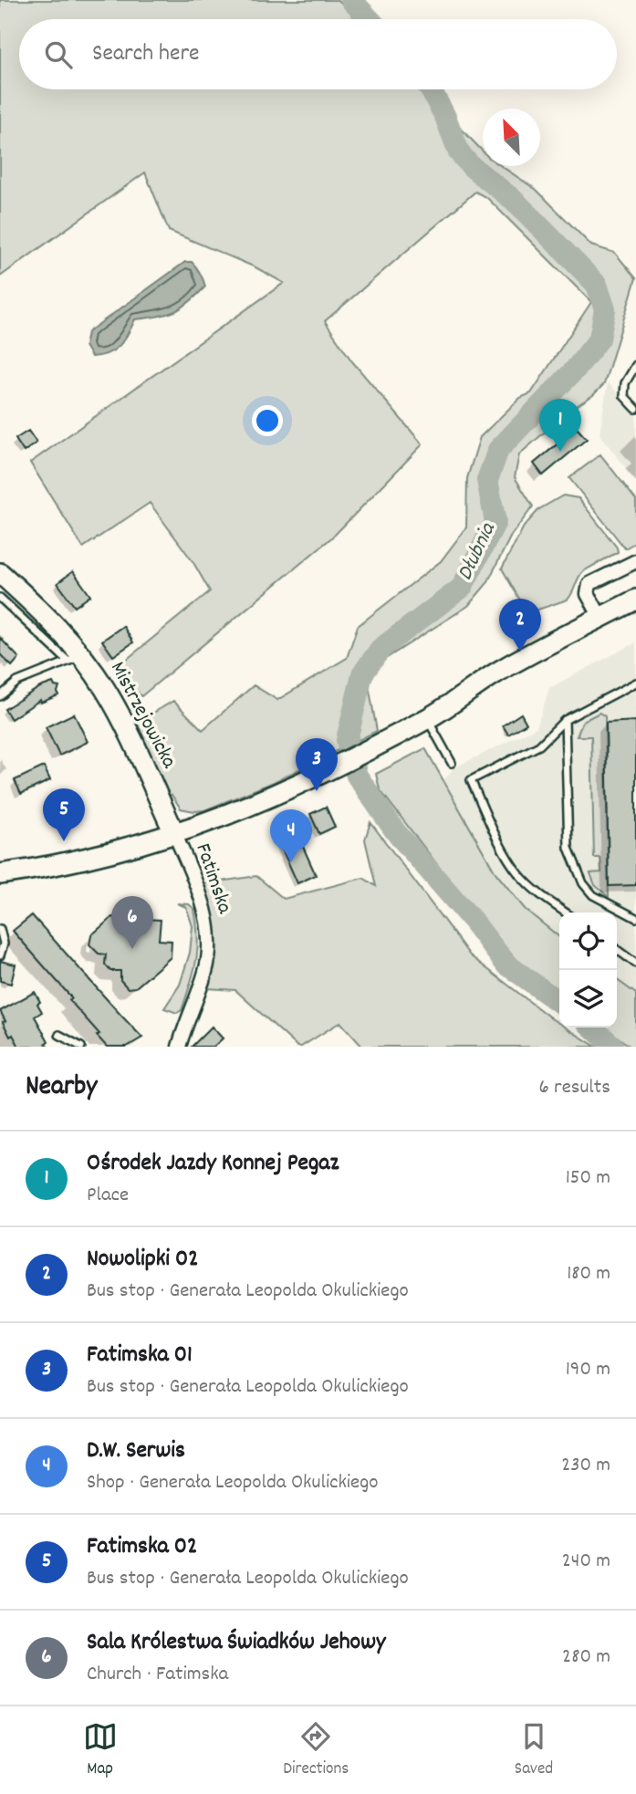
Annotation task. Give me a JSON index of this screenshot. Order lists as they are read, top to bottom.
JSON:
{
  "streets": {
    "main road": ["Mistrzejowicka"],
    "street": ["Fatimska"]
  },
  "crossings": [
    ["Mistrzejowicka", "Fatimska"]
  ],
  "water": ["Dłubnia"],
  "north": "top left",
  "page": {
    "search": "Search here",
    "pins": [
      "1",
      "2",
      "3",
      "5",
      "4",
      "6"
    ],
    "heading": ["Nearby", "6 results"],
    "list": [
      {
        "mark": "1",
        "name": "Ośrodek Jazdy Konnej Pegaz",
        "note": "Place",
        "value": "150 m"
      },
      {
        "mark": "2",
        "name": "Nowolipki 02",
        "note": "Bus stop · Generała Leopolda Okulickiego",
        "value": "180 m"
      },
      {
        "mark": "3",
        "name": "Fatimska 01",
        "note": "Bus stop · Generała Leopolda Okulickiego",
        "value": "190 m"
      },
      {
        "mark": "4",
        "name": "D.W. Serwis",
        "note": "Shop · Generała Leopolda Okulickiego",
        "value": "230 m"
      },
      {
        "mark": "5",
        "name": "Fatimska 02",
        "note": "Bus stop · Generała Leopolda Okulickiego",
        "value": "240 m"
      },
      {
        "mark": "6",
        "name": "Sala Królestwa Świadków Jehowy",
        "note": "Church · Fatimska",
        "value": "280 m"
      }
    ],
    "nav": ["Map", "Directions", "Saved"]
  }
}
